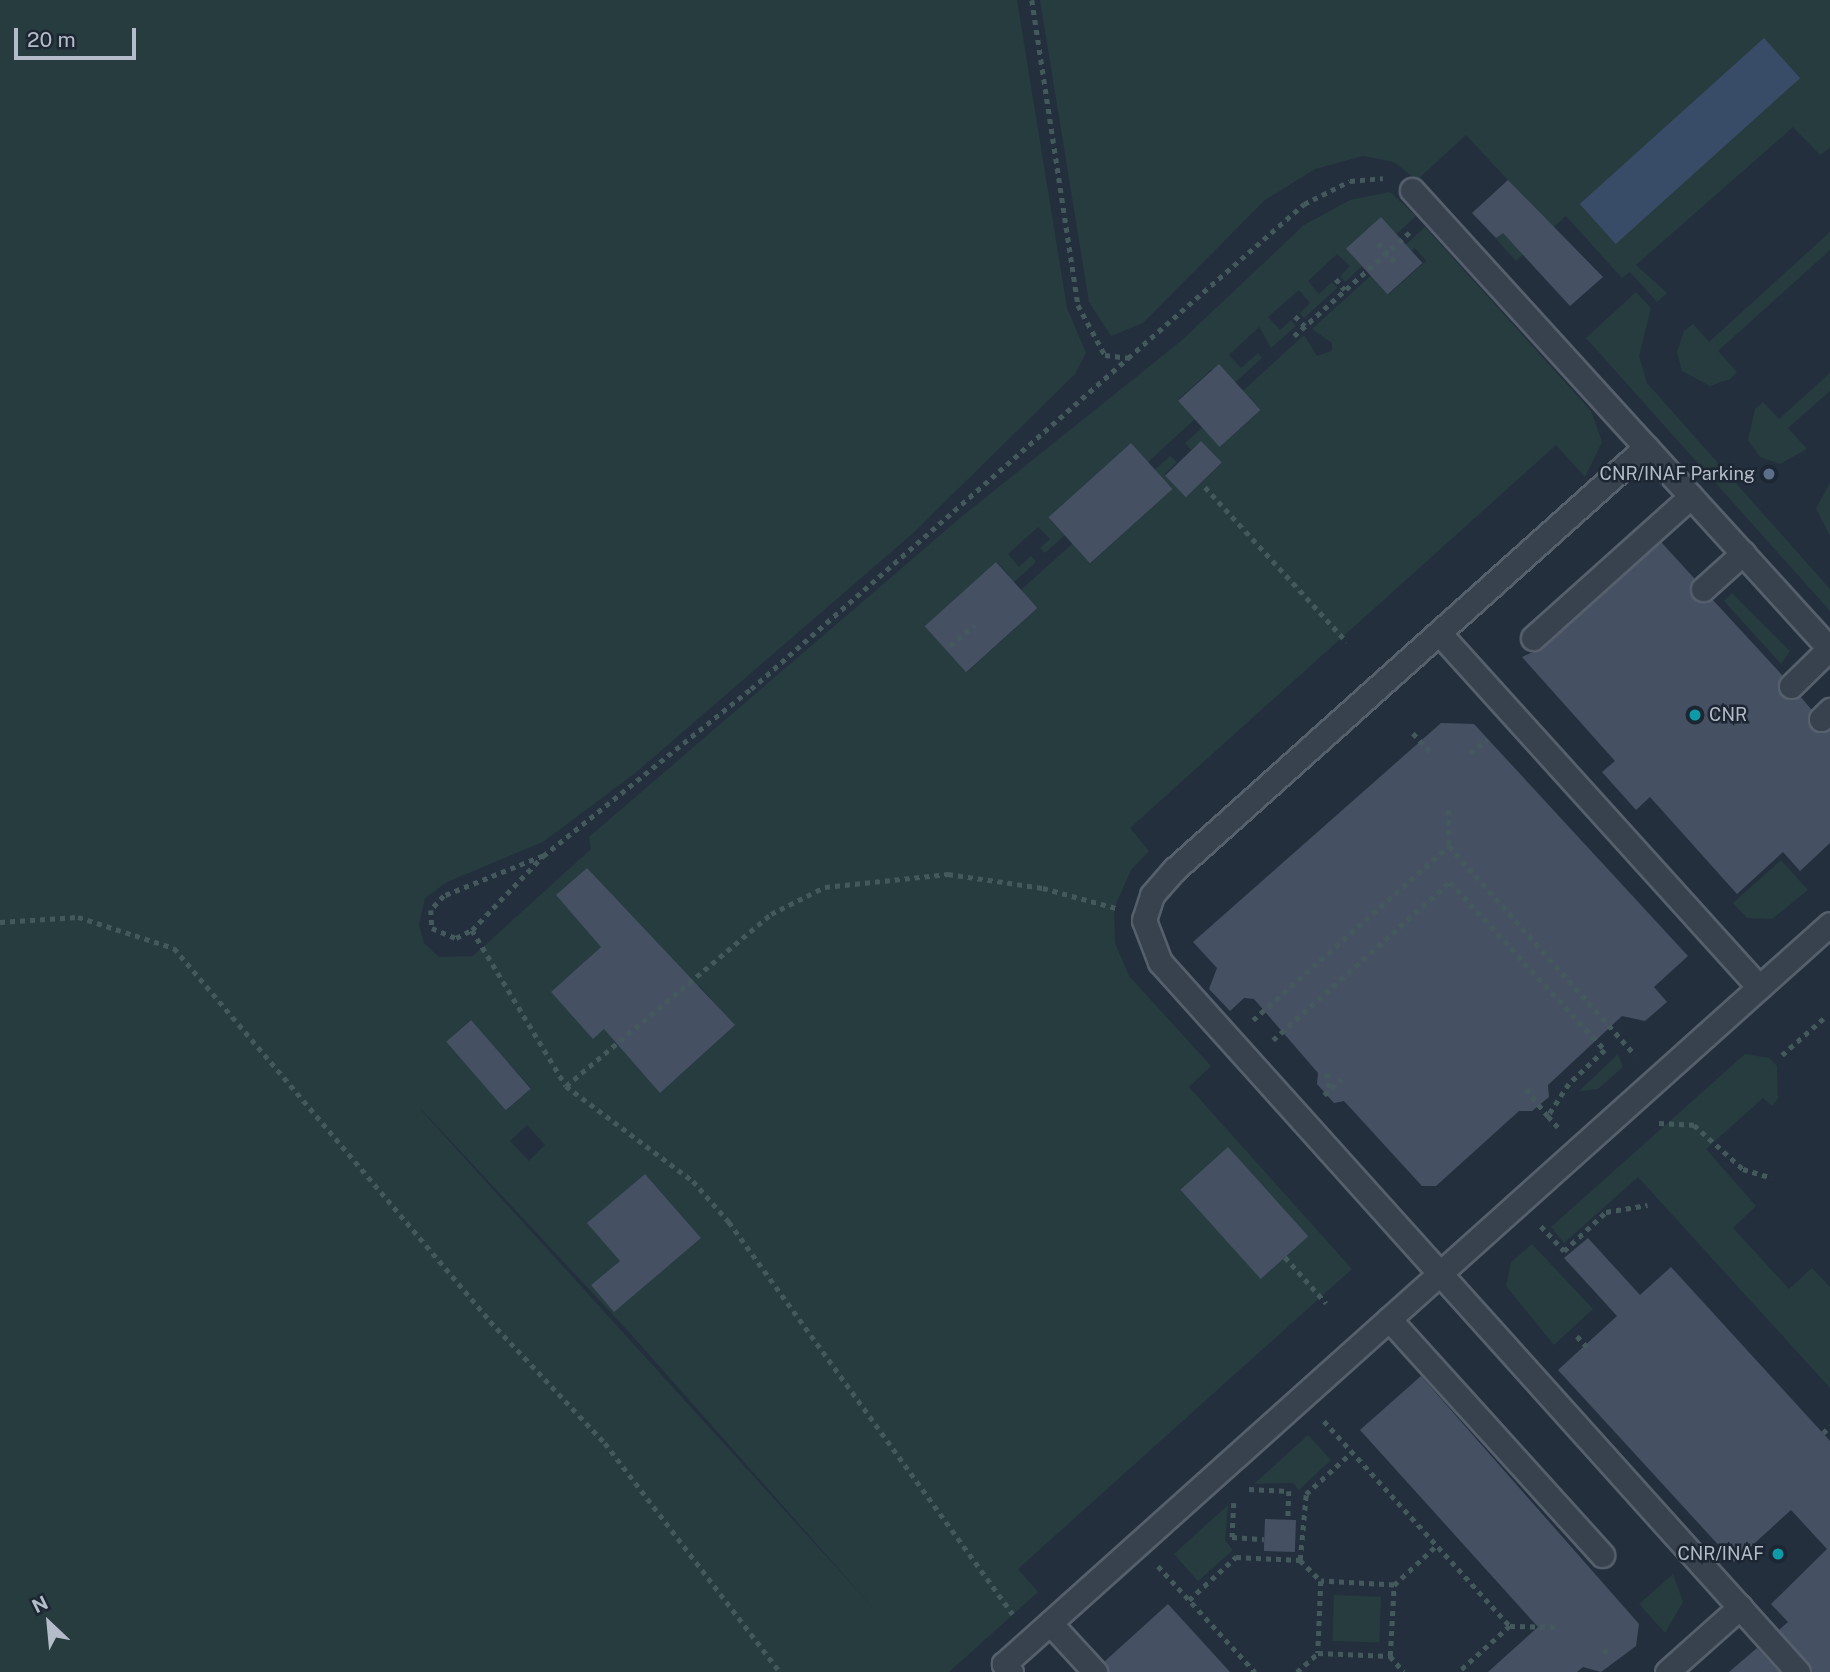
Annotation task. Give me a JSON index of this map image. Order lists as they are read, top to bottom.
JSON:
{
  "places": ["CNR/INAF Parking", "CNR", "CNR/INAF"],
  "scale_bar": "20 m",
  "north": "top left"
}
